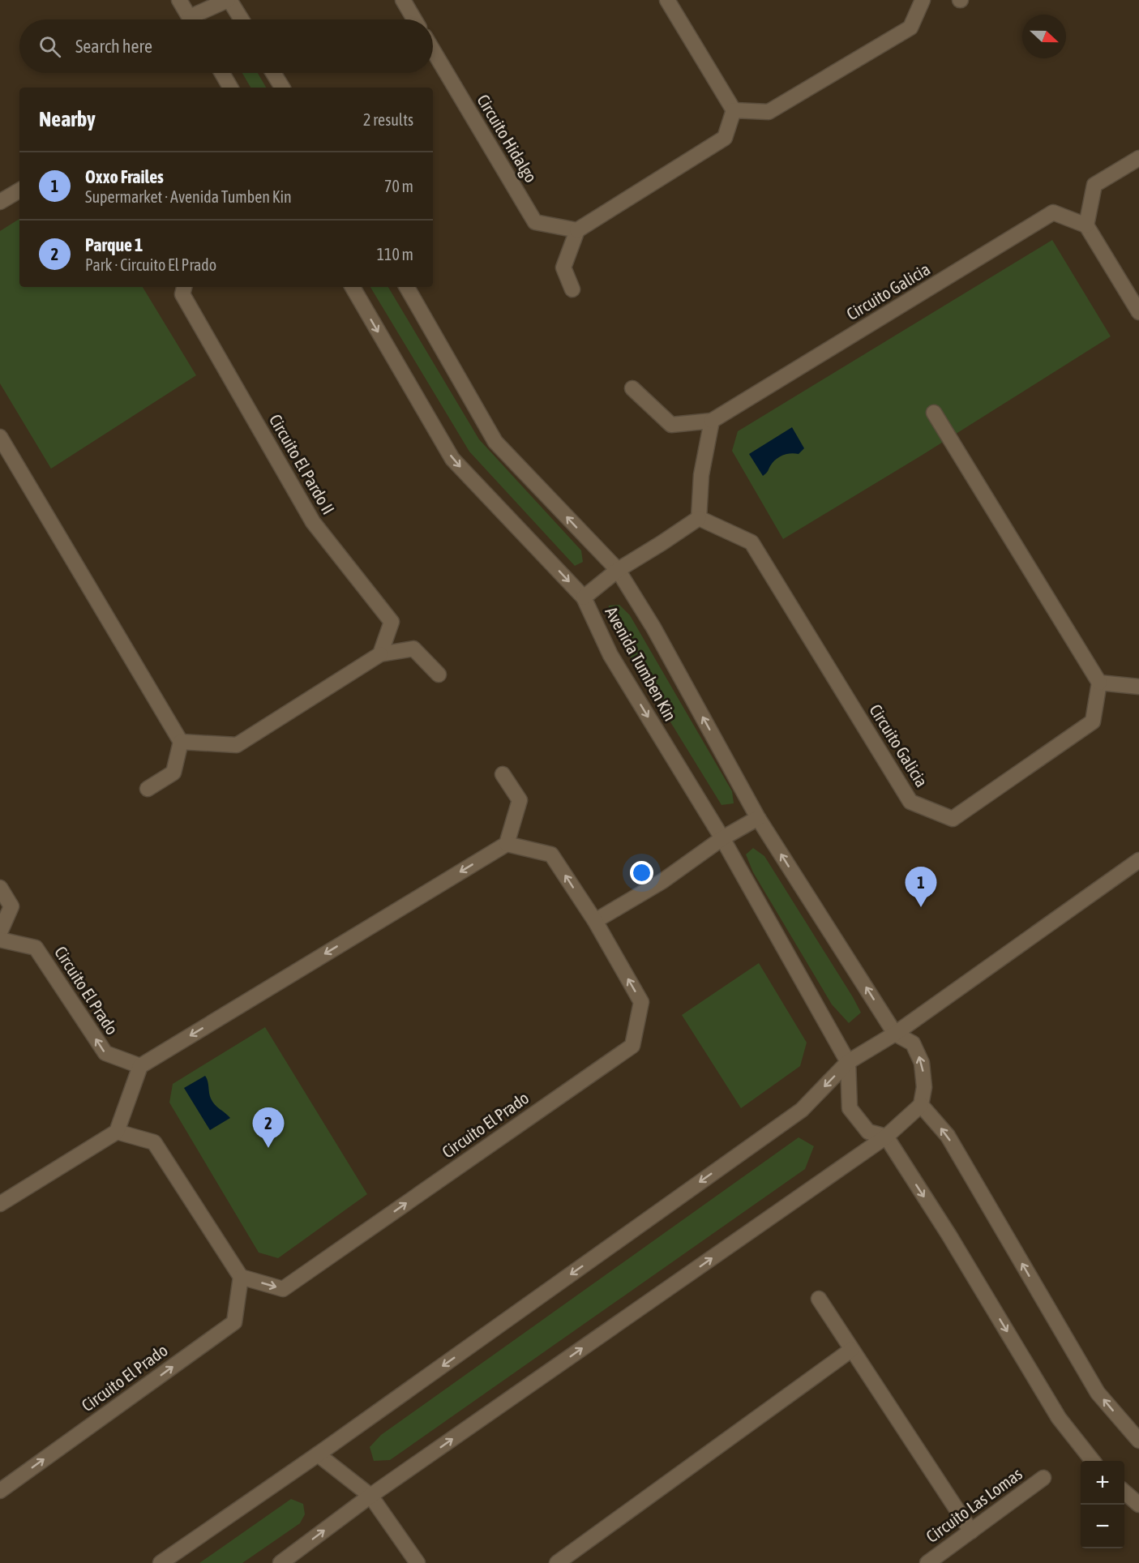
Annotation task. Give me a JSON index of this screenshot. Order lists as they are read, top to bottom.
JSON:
{
  "streets": {
    "street": [
      "Circuito Hidalgo",
      "Circuito Galicia",
      "Circuito El Pardo II",
      "Avenida Tumben Kin",
      "Circuito El Prado",
      "Circuito Las Lomas"
    ]
  },
  "north": "right",
  "page": {
    "search": "Search here",
    "heading": ["Nearby", "2 results"],
    "list": [
      {
        "mark": "1",
        "name": "Oxxo Frailes",
        "note": "Supermarket · Avenida Tumben Kin",
        "value": "70 m"
      },
      {
        "mark": "2",
        "name": "Parque 1",
        "note": "Park · Circuito El Prado",
        "value": "110 m"
      }
    ],
    "pins": ["1", "2"],
    "map_buttons": ["+", "−"]
  }
}
